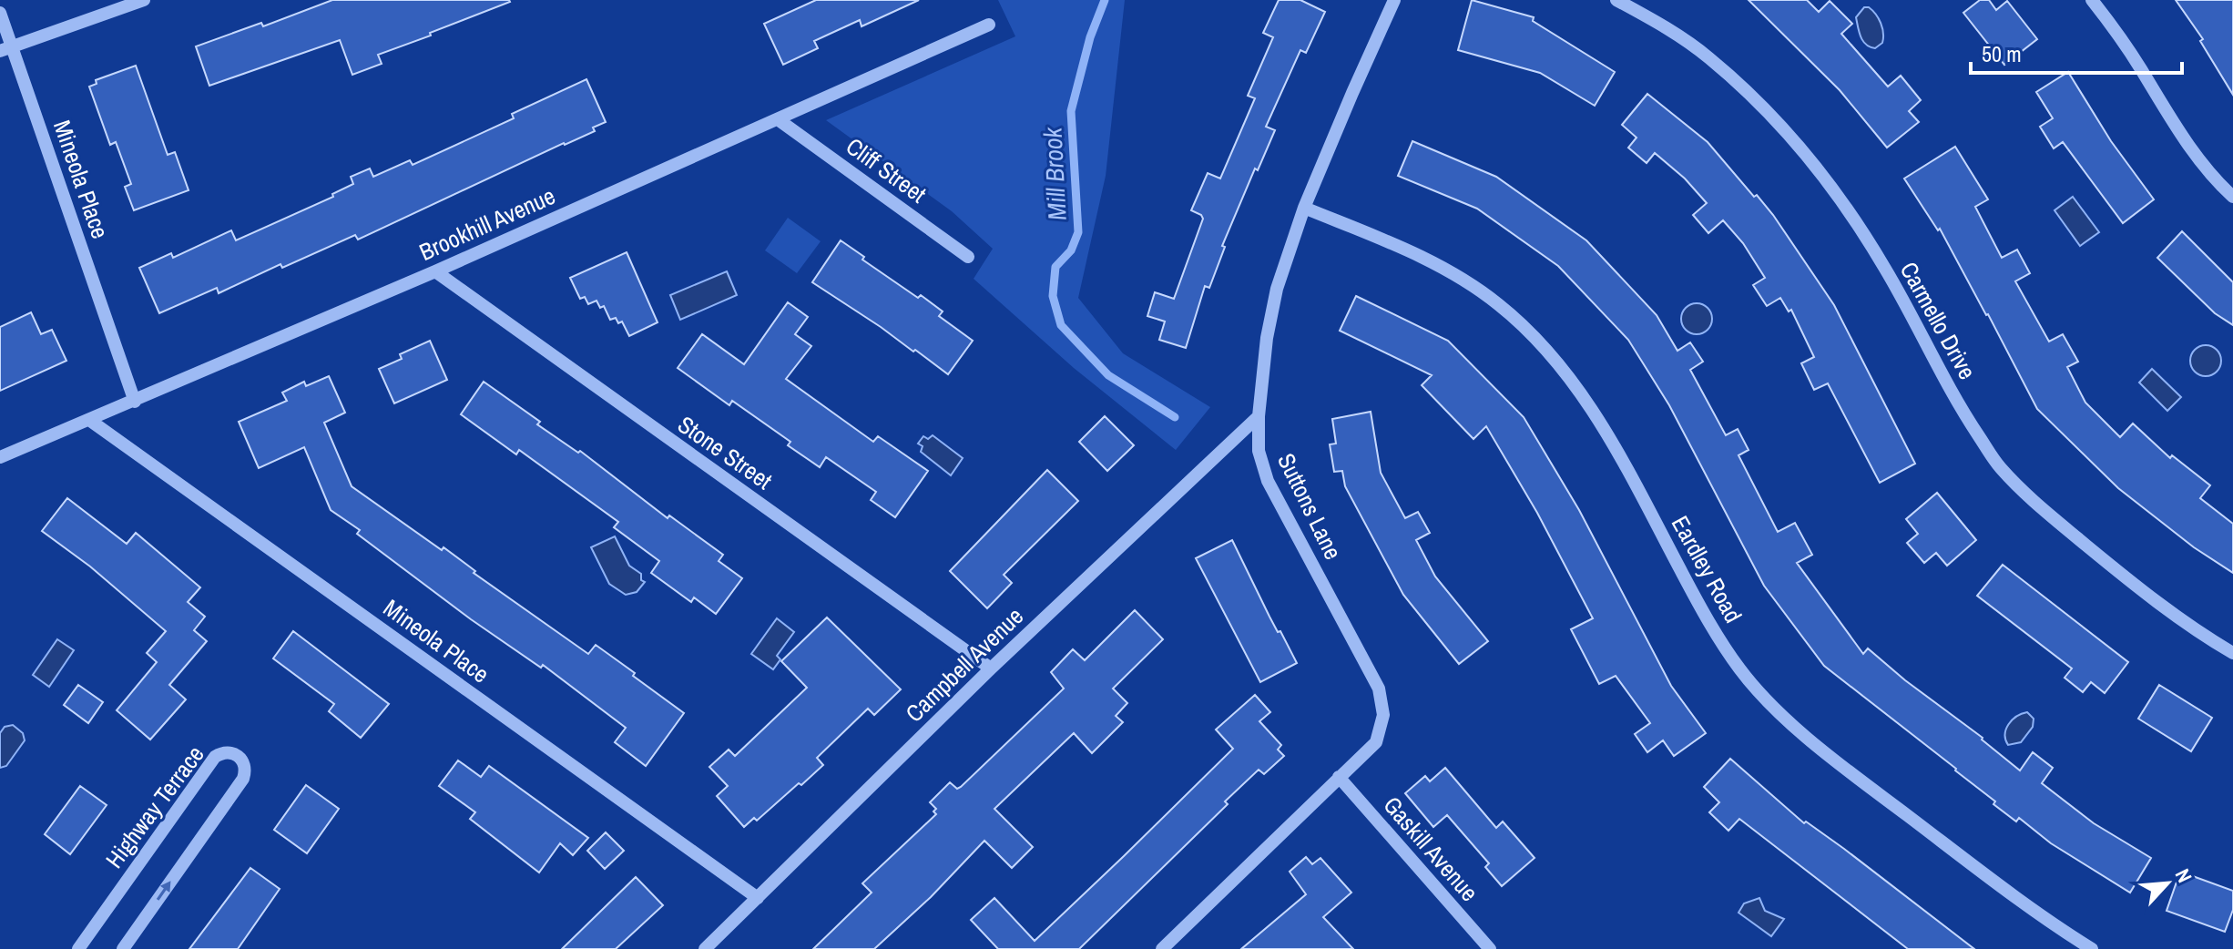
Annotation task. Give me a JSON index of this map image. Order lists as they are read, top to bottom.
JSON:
{
  "streets": {
    "street": [
      "Cliff Street",
      "Mineola Place",
      "Brookhill Avenue",
      "Carmello Drive",
      "Stone Street",
      "Suttons Lane",
      "Eardley Road",
      "Campbell Avenue",
      "Highway Terrace",
      "Gaskill Avenue"
    ]
  },
  "crossings": [
    ["Cliff Street", "Brookhill Avenue"],
    ["Mineola Place", "Brookhill Avenue"],
    ["Mineola Place", "Campbell Avenue"],
    ["Brookhill Avenue", "Stone Street"],
    ["Stone Street", "Campbell Avenue"],
    ["Suttons Lane", "Eardley Road"],
    ["Suttons Lane", "Campbell Avenue"],
    ["Suttons Lane", "Gaskill Avenue"]
  ],
  "water": ["Mill Brook"],
  "scale_bar": "50 m",
  "north": "top right"
}
